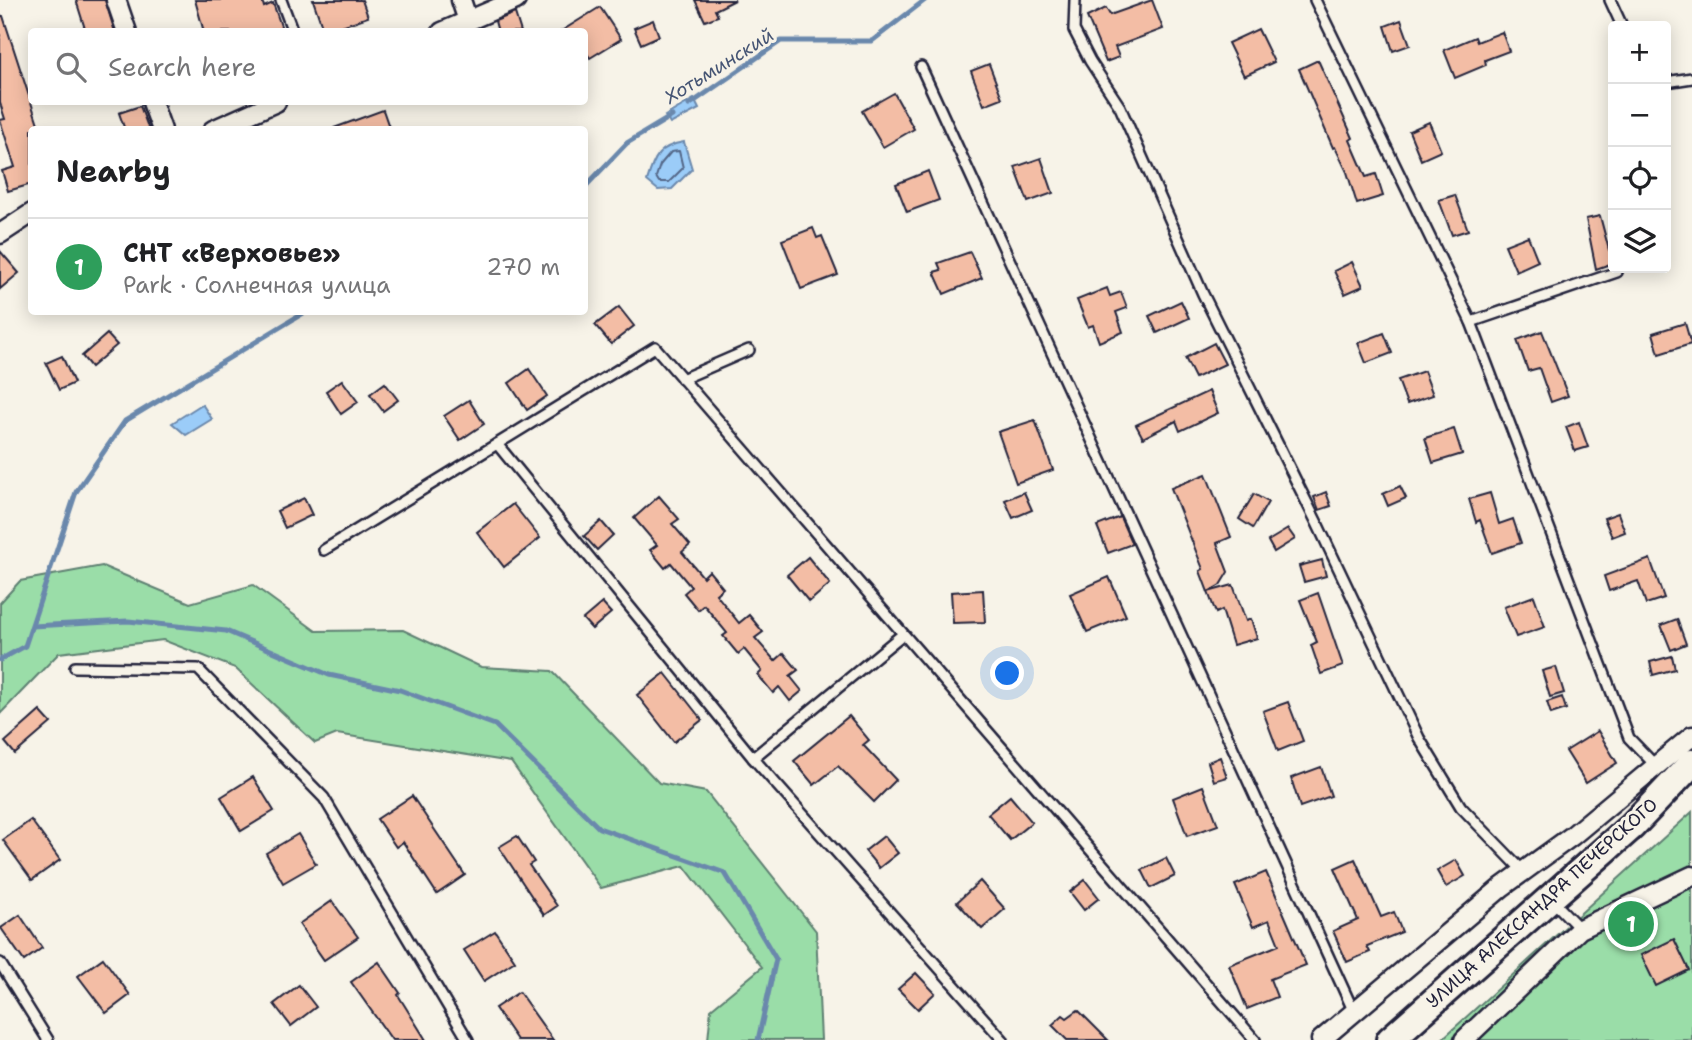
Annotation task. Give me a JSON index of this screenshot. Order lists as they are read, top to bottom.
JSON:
{
  "streets": {
    "main road": ["УЛИЦА АЛЕКСАНДРА ПЕЧЕРСКОГО"]
  },
  "water": ["Хотьминский"],
  "page": {
    "map_buttons": ["+", "−"],
    "search": "Search here",
    "heading": "Nearby",
    "list": [
      {
        "mark": "1",
        "name": "СНТ «Верховье»",
        "note": "Park · Солнечная улица",
        "value": "270 m"
      }
    ],
    "pins": "1"
  }
}
